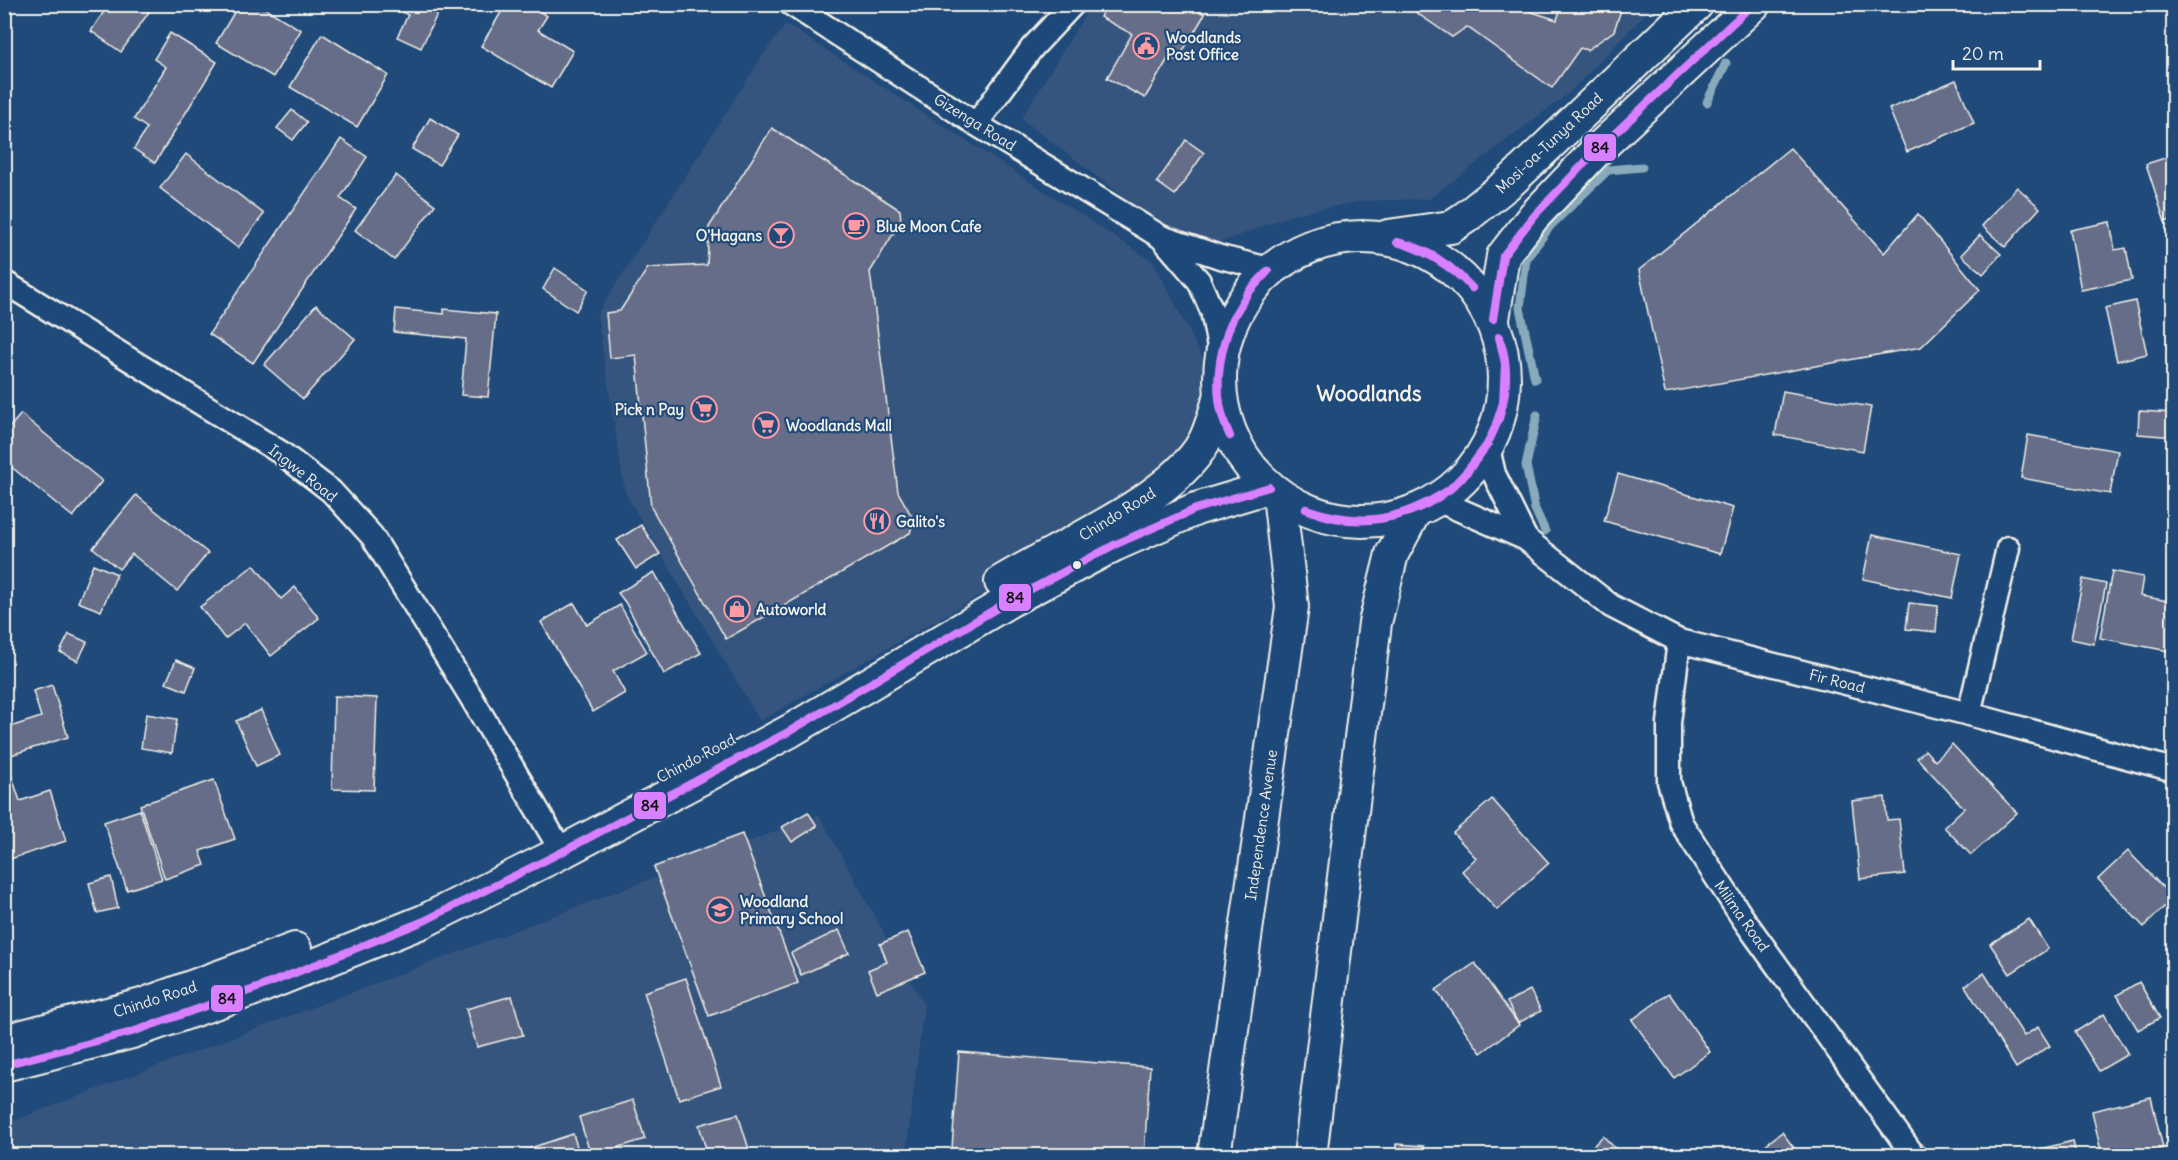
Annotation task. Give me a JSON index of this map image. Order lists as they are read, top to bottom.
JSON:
{
  "streets": {
    "main road": ["Mosi-oa-Tunya Road", "Chindo Road", "Independence Avenue"],
    "street": [
      "Gizenga Road",
      "Ingwe Road",
      "Fir Road",
      "Milima Road"
    ]
  },
  "crossings": [
    ["Gizenga Road", "Mosi-oa-Tunya Road"],
    ["Ingwe Road", "Chindo Road"],
    ["Chindo Road", "Independence Avenue"],
    ["Fir Road", "Milima Road"]
  ],
  "districts": ["Woodlands"],
  "places": {
    "public building": ["Woodlands Post Office"],
    "cafe": ["Blue Moon Cafe"],
    "bar": ["O'Hagans"],
    "supermarket": ["Pick n Pay", "Woodlands Mall"],
    "restaurant": ["Galito's"],
    "shop": ["Autoworld"],
    "school or university": ["Woodland Primary School"]
  },
  "lines": ["transit line 84"],
  "scale_bar": "20 m"
}
